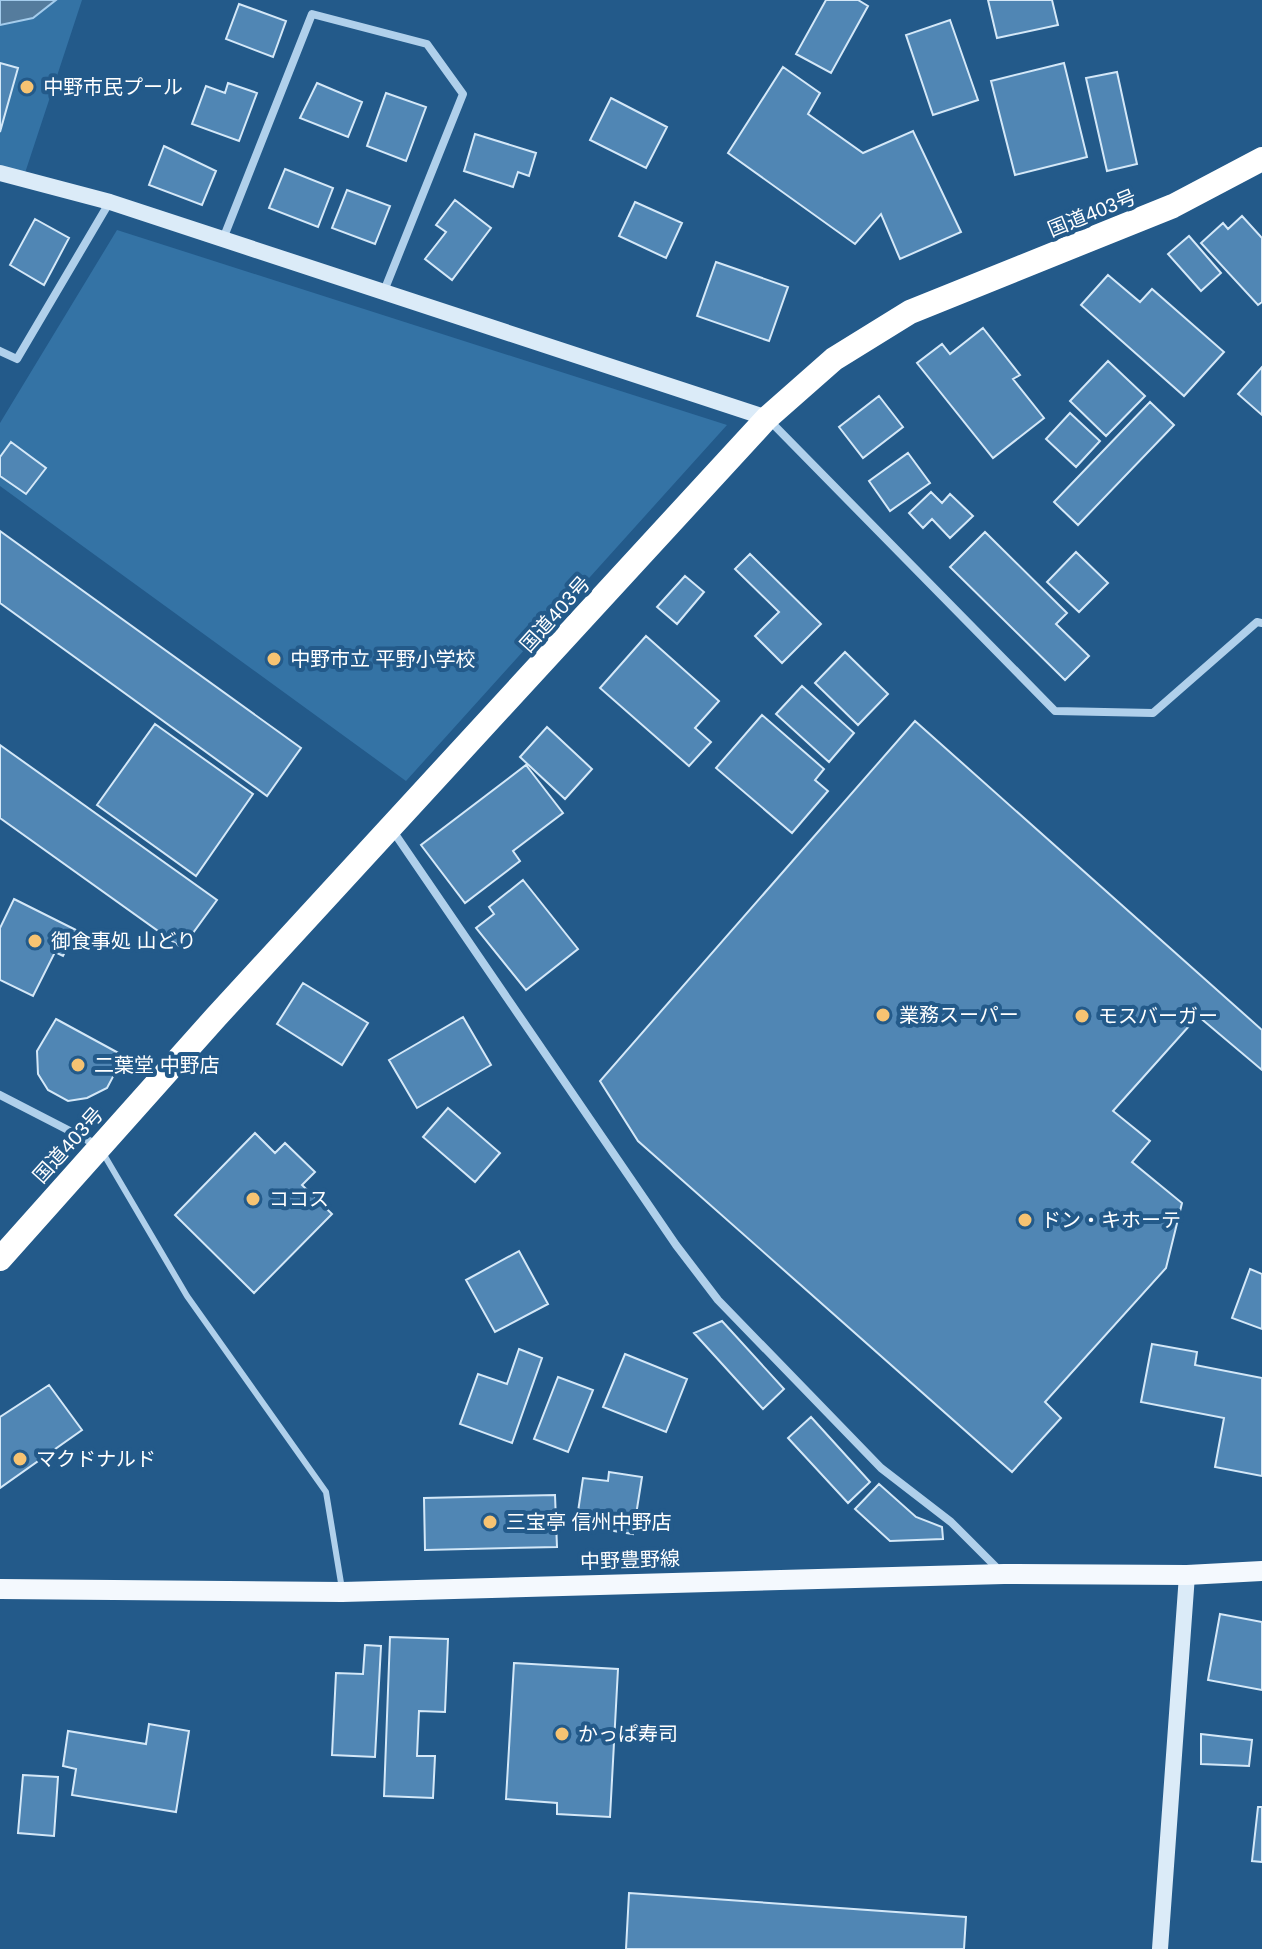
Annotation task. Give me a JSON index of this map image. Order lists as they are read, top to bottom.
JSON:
{
  "streets": {
    "highway": ["国道403号"],
    "main road": ["中野豊野線"]
  },
  "places": [
    "中野市民プール",
    "中野市立 平野小学校",
    "御食事処 山どり",
    "業務スーパー",
    "モスバーガー",
    "二葉堂 中野店",
    "ココス",
    "ドン・キホーテ",
    "マクドナルド",
    "三宝亭 信州中野店",
    "かっぱ寿司"
  ]
}
